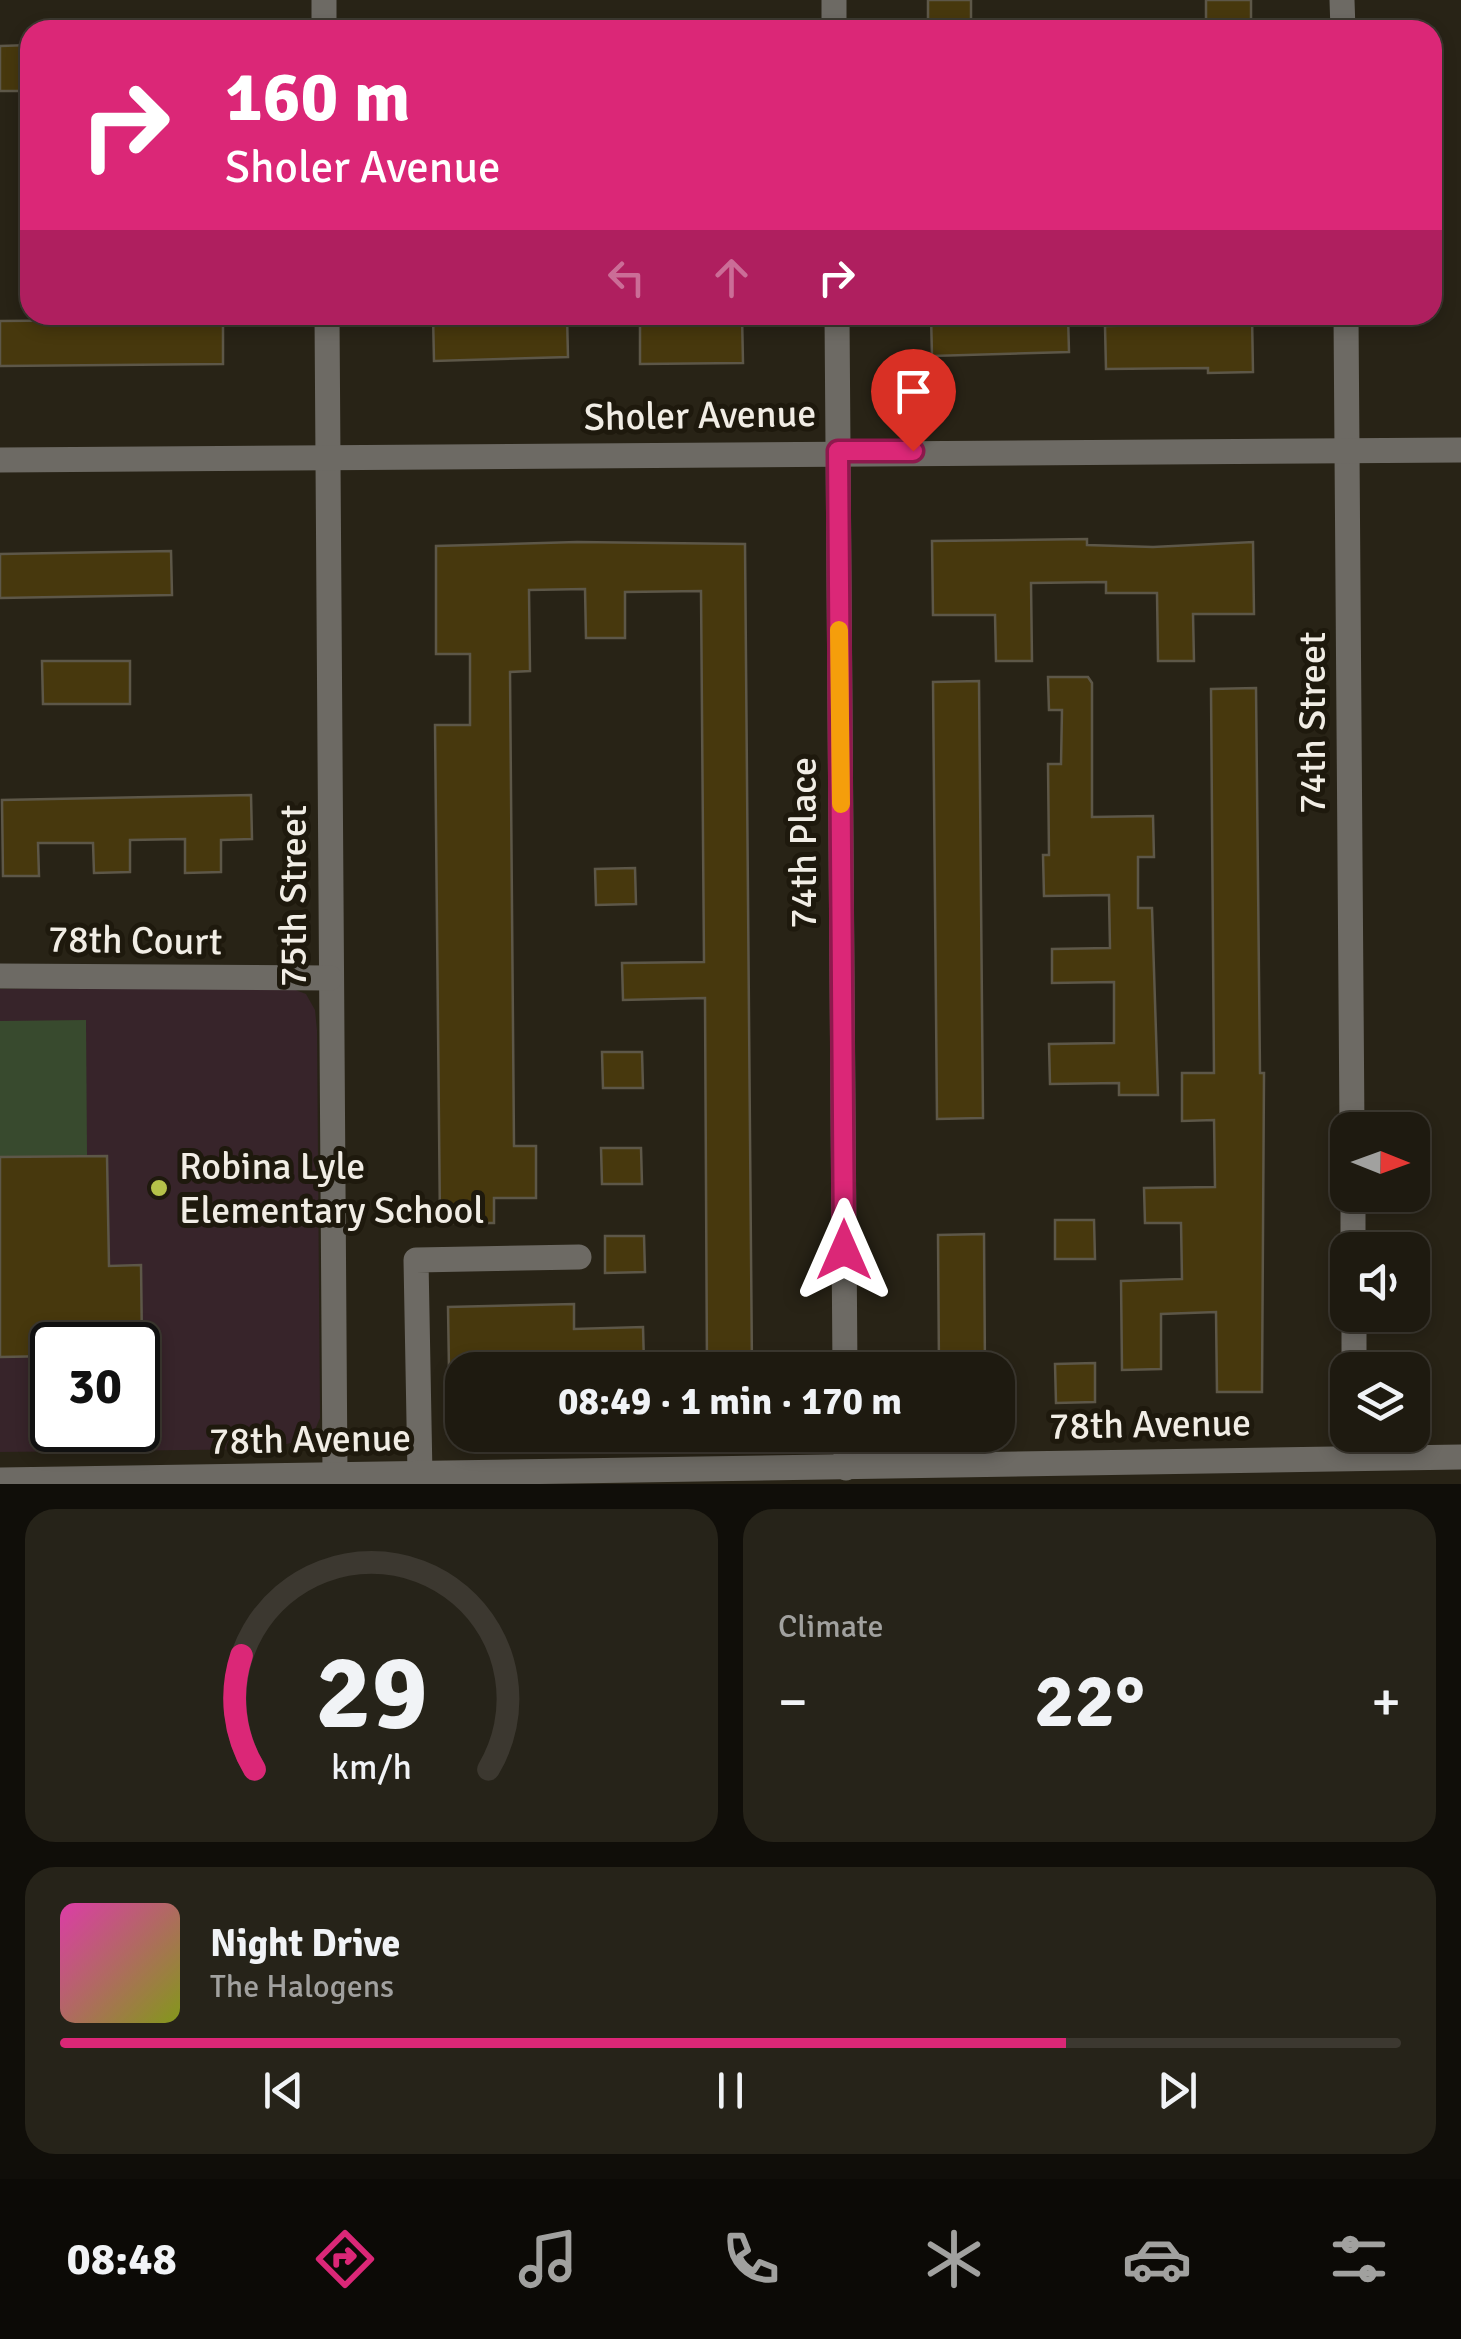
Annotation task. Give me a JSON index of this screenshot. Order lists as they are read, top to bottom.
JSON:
{
  "streets": {
    "street": [
      "Sholer Avenue",
      "74th Street",
      "74th Place",
      "75th Street",
      "78th Court",
      "78th Avenue"
    ]
  },
  "crossings": [
    ["Sholer Avenue", "74th Street"],
    ["Sholer Avenue", "74th Place"],
    ["Sholer Avenue", "75th Street"],
    ["75th Street", "78th Court"],
    ["75th Street", "78th Avenue"]
  ],
  "places": ["Robina Lyle Elementary School"],
  "north": "right",
  "page": {
    "turn": ["160 m", "Sholer Avenue"],
    "limit": "30",
    "trip": "08:49 · 1 min · 170 m",
    "tile": "Climate",
    "heat": ["−", "22°", "+"],
    "song": ["Night Drive", "The Halogens"],
    "tabs": "08:48",
    "gauge": ["29", "km/h"]
  }
}
